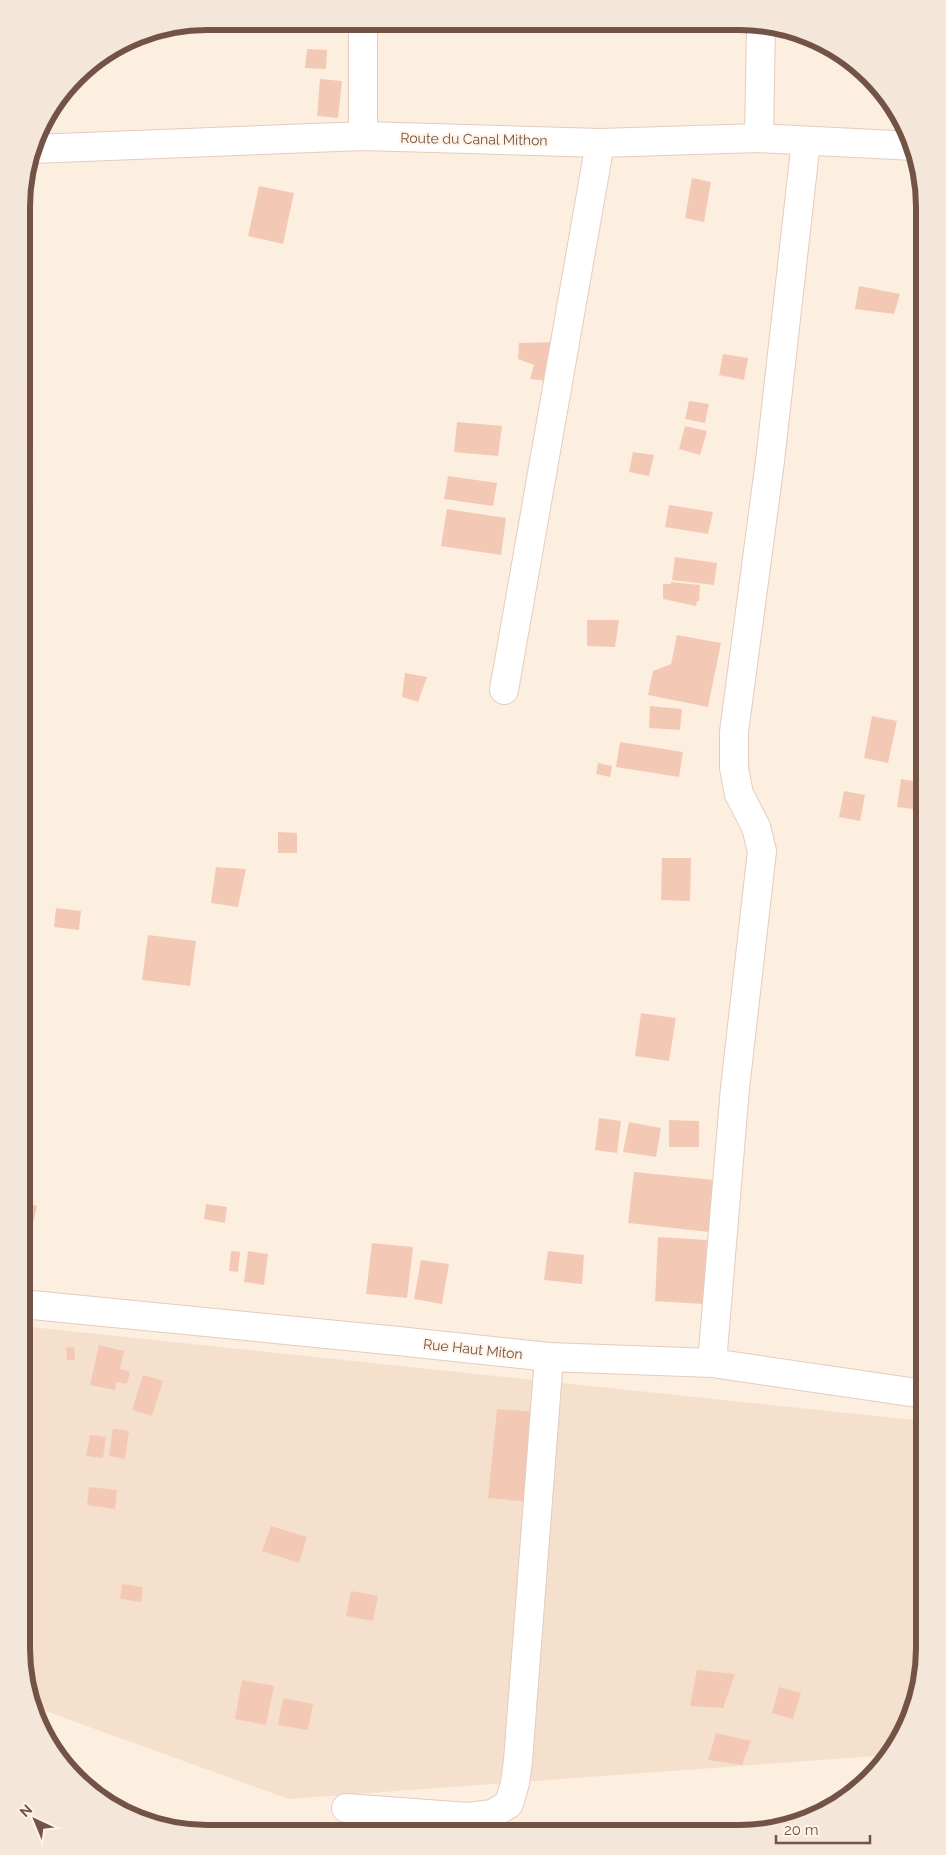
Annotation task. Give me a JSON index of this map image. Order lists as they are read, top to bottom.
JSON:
{
  "streets": {
    "street": ["Route du Canal Mithon", "Rue Haut Miton"]
  },
  "scale_bar": "20 m",
  "north": "top left"
}
